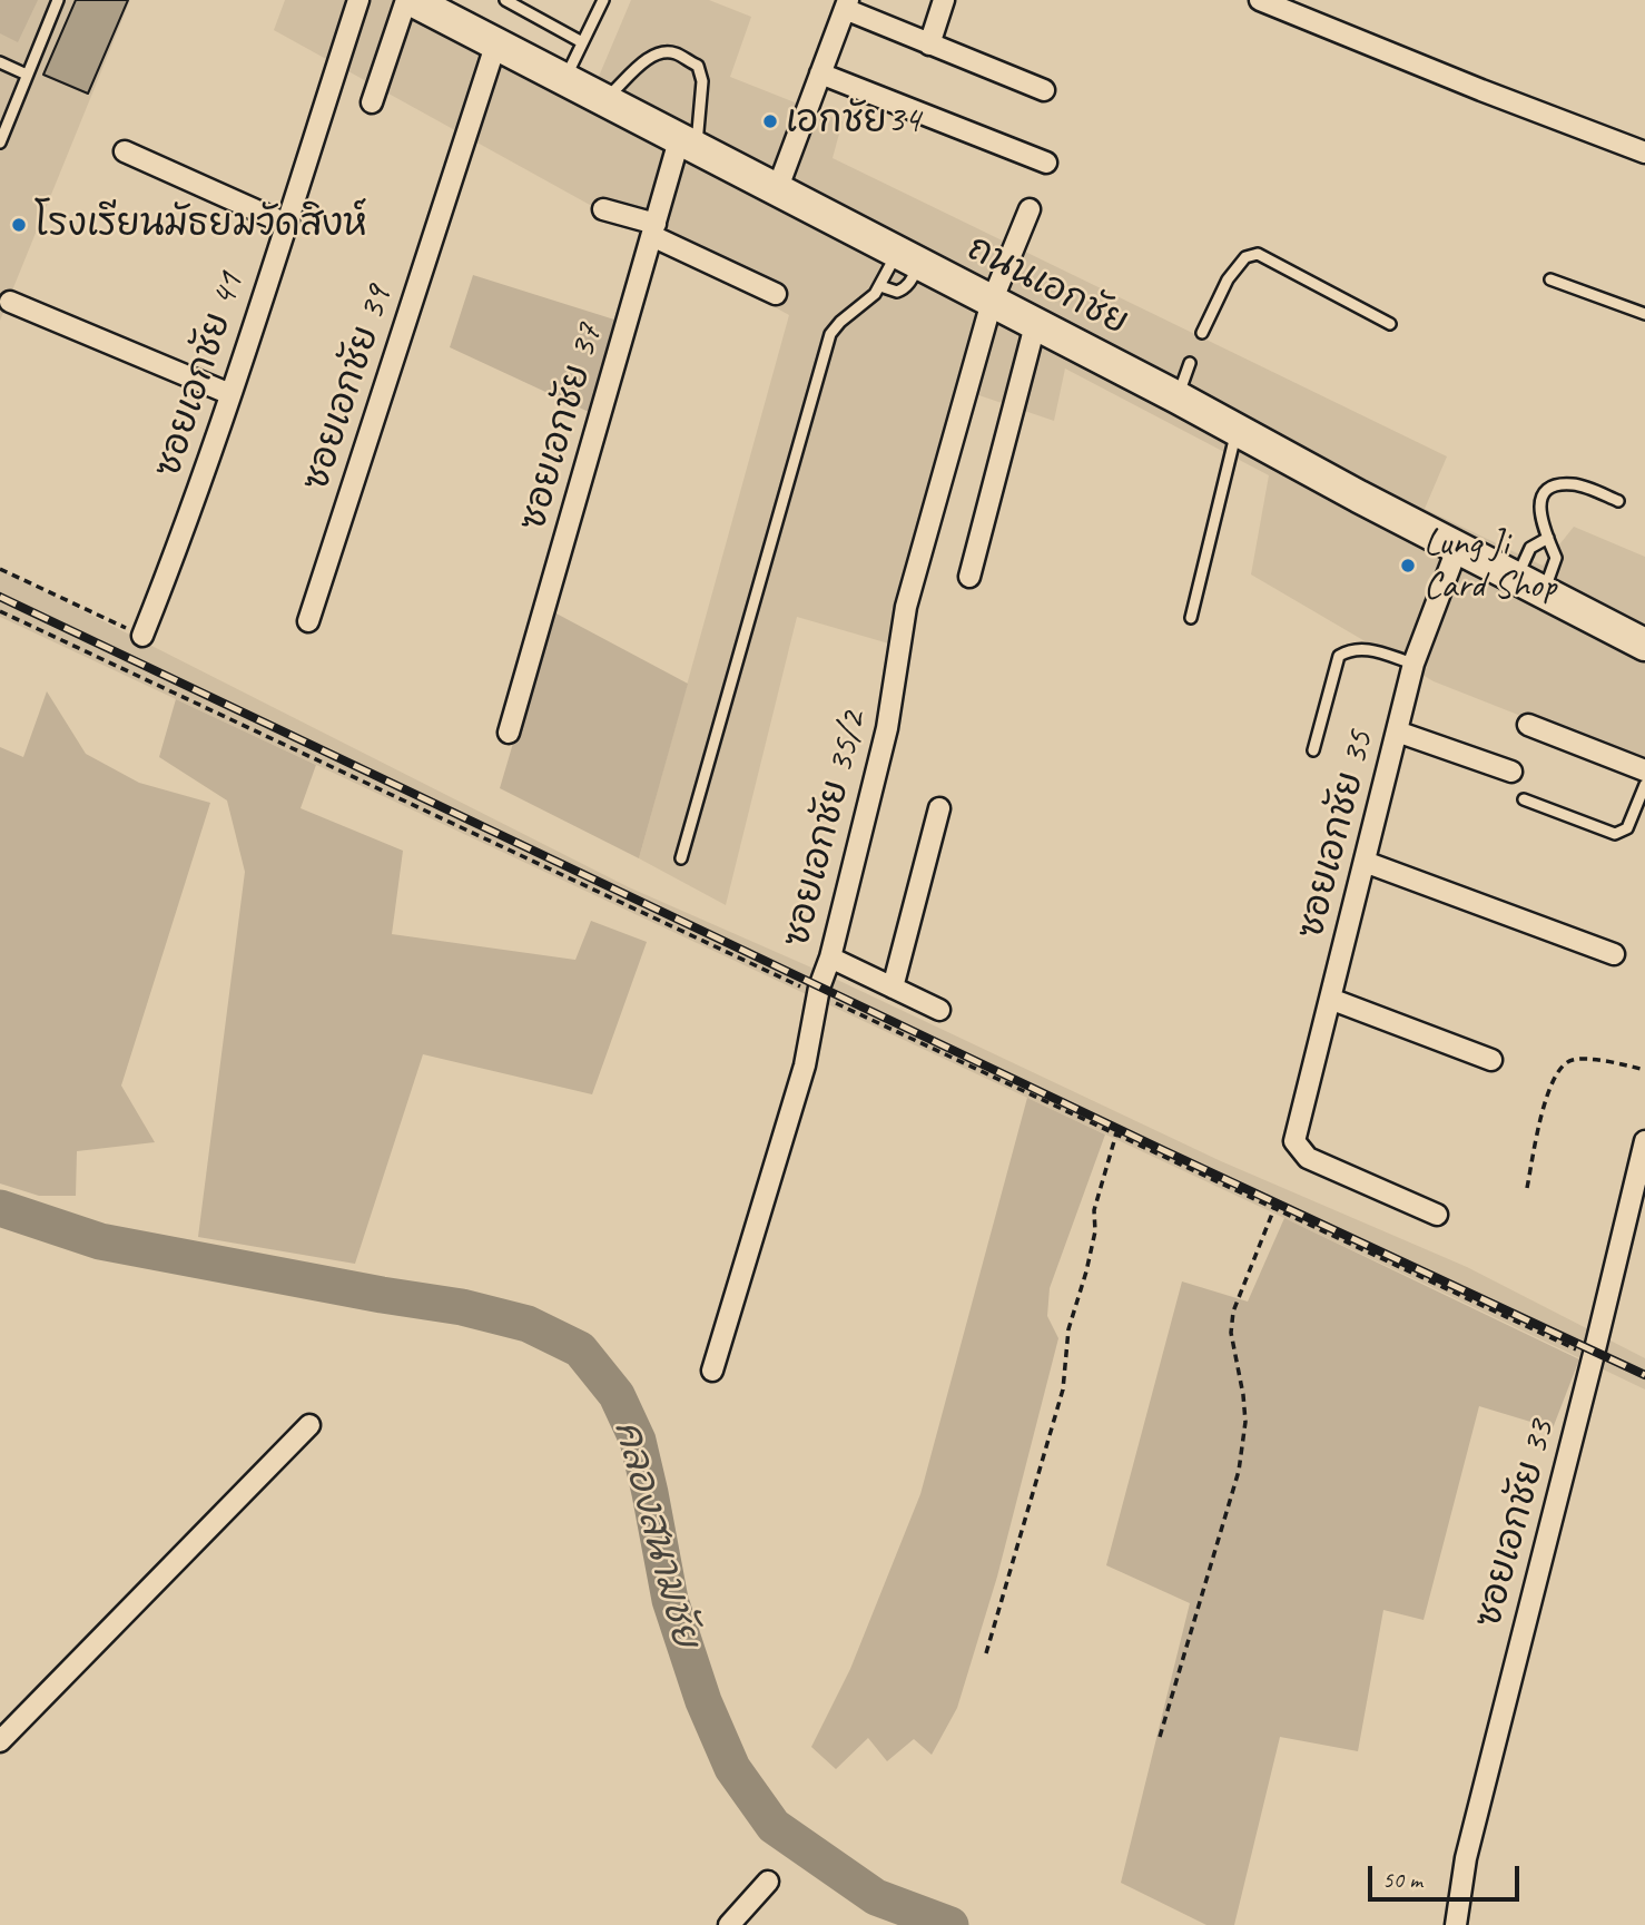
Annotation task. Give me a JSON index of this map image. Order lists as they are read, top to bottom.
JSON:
{
  "streets": {
    "main road": ["ถนนเอกชัย"],
    "street": [
      "ซอยเอกชัย 41",
      "ซอยเอกชัย 39",
      "ซอยเอกชัย 37",
      "ซอยเอกชัย 35/2",
      "ซอยเอกชัย 35",
      "ซอยเอกชัย 33"
    ]
  },
  "crossings": [
    ["ถนนเอกชัย", "ซอยเอกชัย 39"],
    ["ถนนเอกชัย", "ซอยเอกชัย 37"],
    ["ถนนเอกชัย", "ซอยเอกชัย 35/2"],
    ["ถนนเอกชัย", "ซอยเอกชัย 35"]
  ],
  "water": ["คลองสนามชัย"],
  "places": ["เอกชัย34", "โรงเรียนมัธยมวัดสิงห์", "Lung Ji Card Shop"],
  "scale_bar": "50 m"
}
